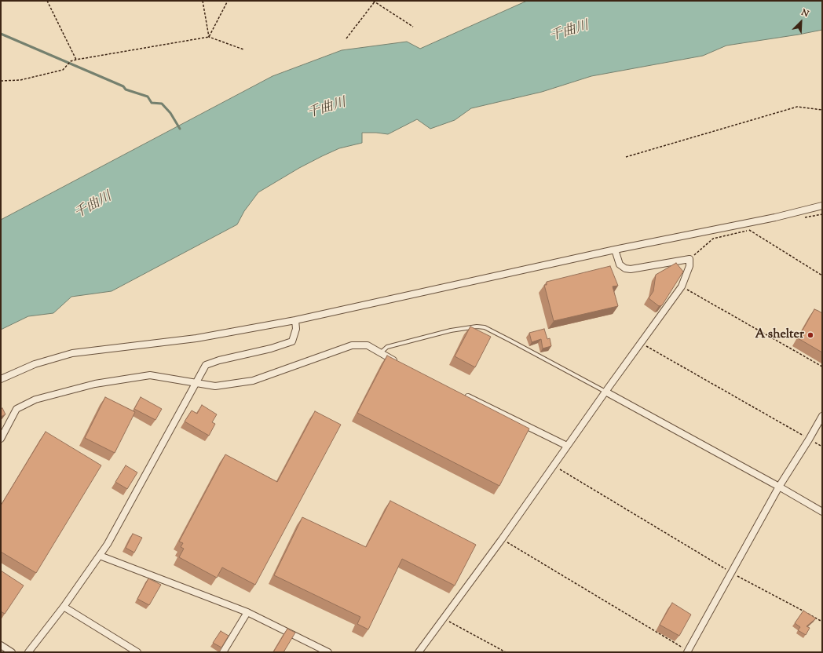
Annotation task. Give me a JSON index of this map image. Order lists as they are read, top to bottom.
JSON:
{
  "water": ["千曲川"],
  "places": ["A shelter"],
  "north": "top right"
}
